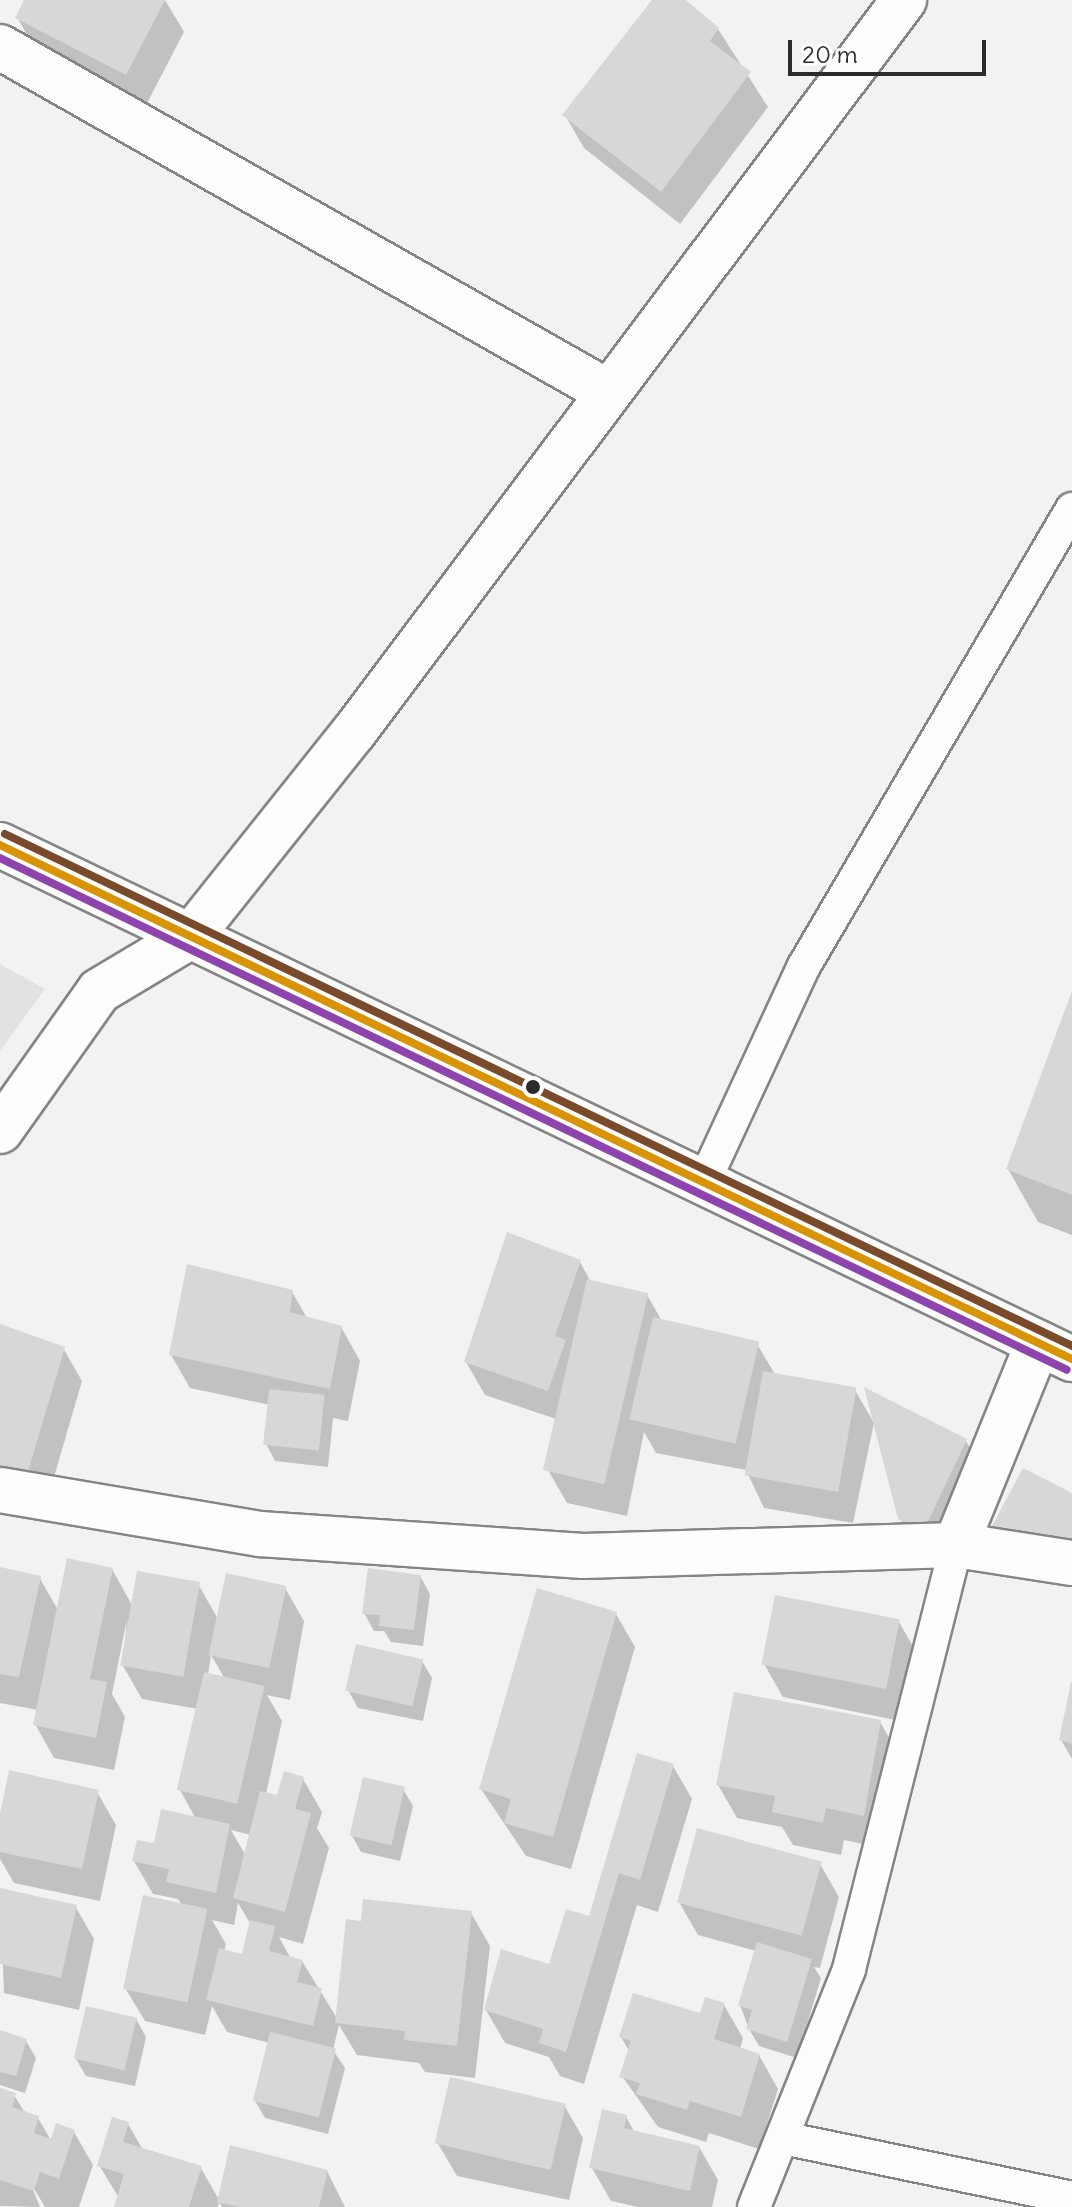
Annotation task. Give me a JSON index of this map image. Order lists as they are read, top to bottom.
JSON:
{
  "scale_bar": "20 m"
}
